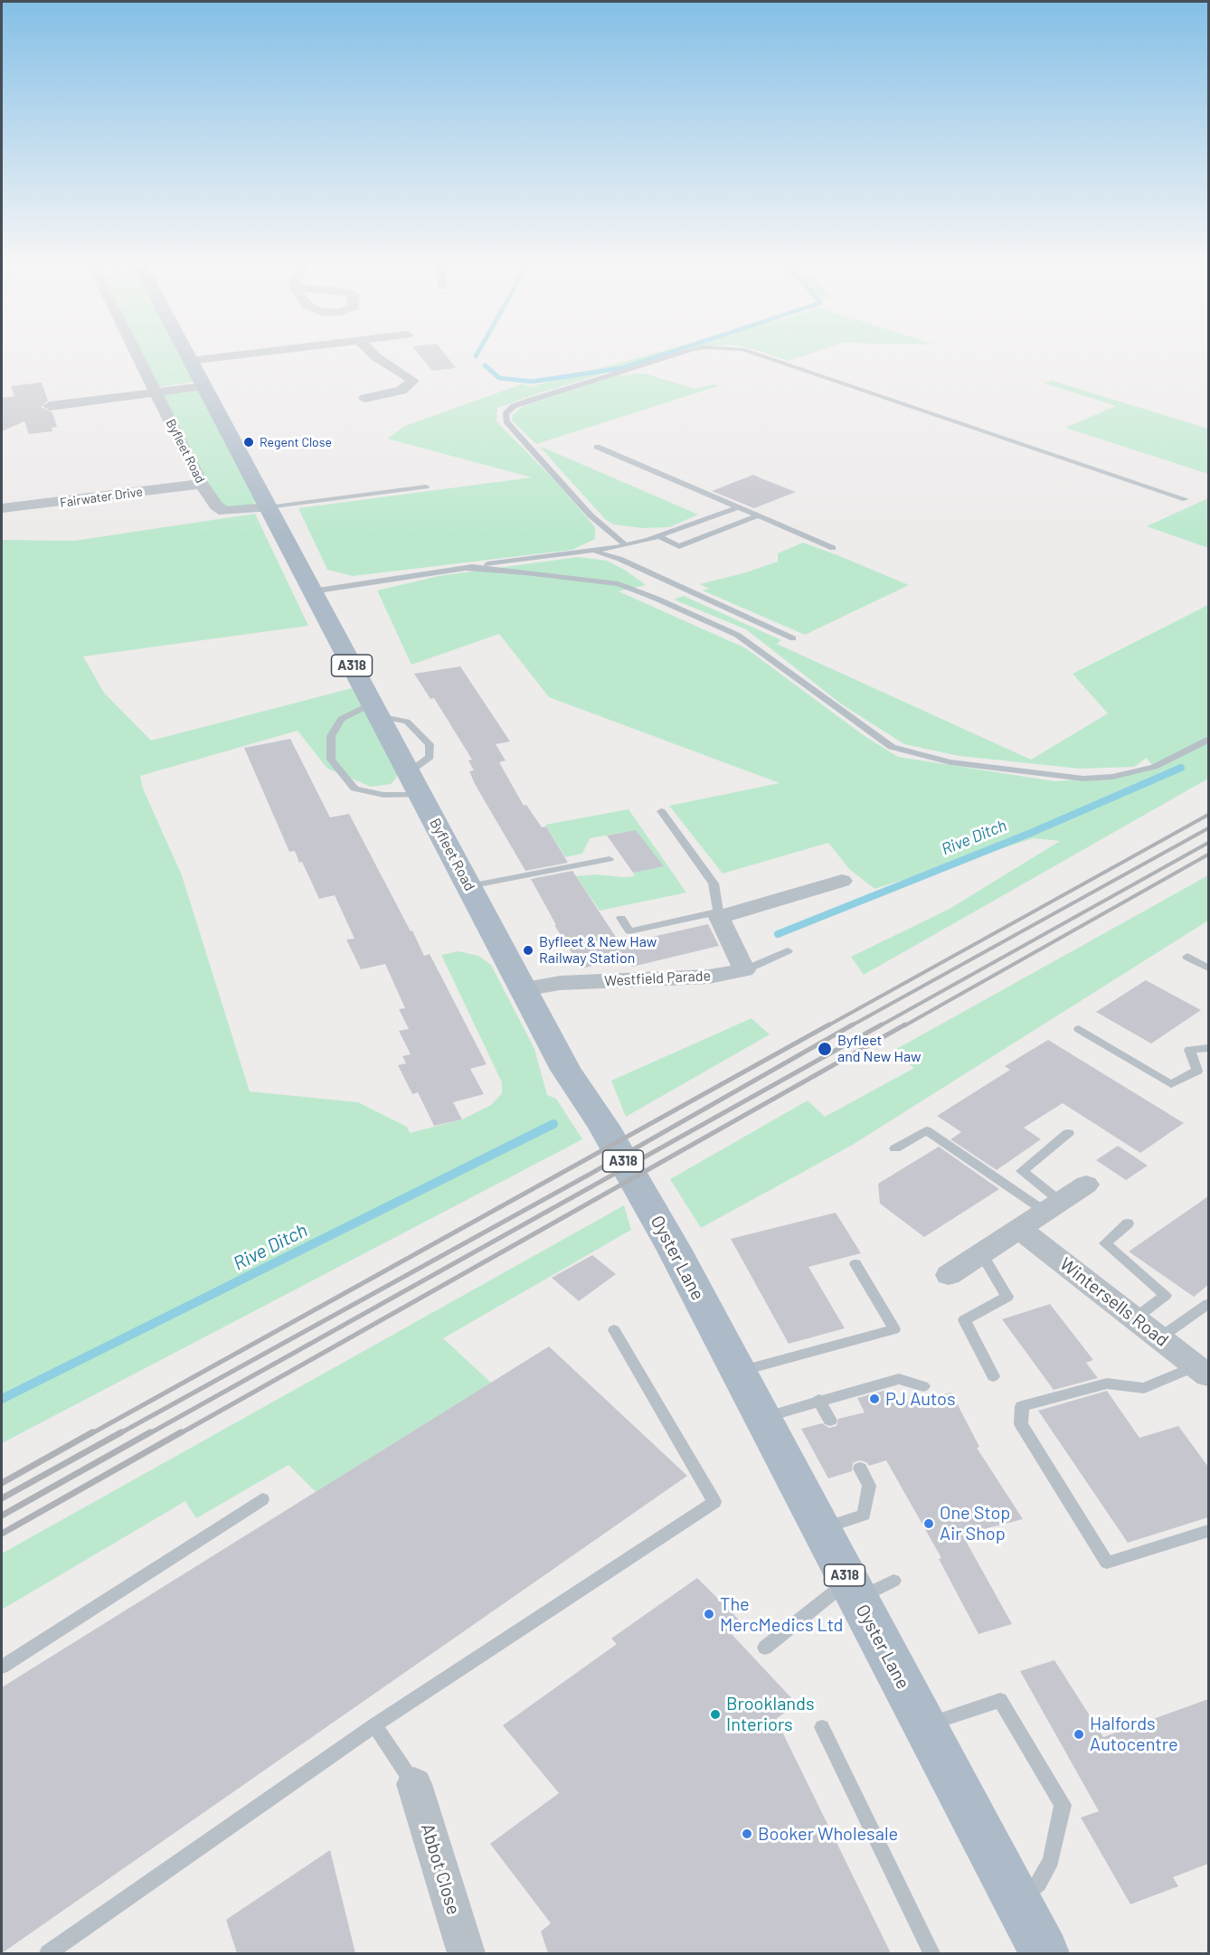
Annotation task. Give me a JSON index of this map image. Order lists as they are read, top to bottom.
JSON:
{
  "streets": {
    "main road": ["Byfleet Road", "A318", "Oyster Lane"],
    "street": [
      "Fairwater Drive",
      "Westfield Parade",
      "Wintersells Road",
      "Abbot Close"
    ]
  },
  "crossings": [
    ["Byfleet Road", "Fairwater Drive"],
    ["Byfleet Road", "Westfield Parade"],
    ["Byfleet Road", "Oyster Lane"]
  ],
  "water": ["Rive Ditch"],
  "places": [
    "Regent Close",
    "Byfleet & New Haw Railway Station",
    "Byfleet and New Haw",
    "PJ Autos",
    "One Stop Air Shop",
    "The MercMedics Ltd",
    "Brooklands Interiors",
    "Halfords Autocentre",
    "Booker Wholesale"
  ]
}
